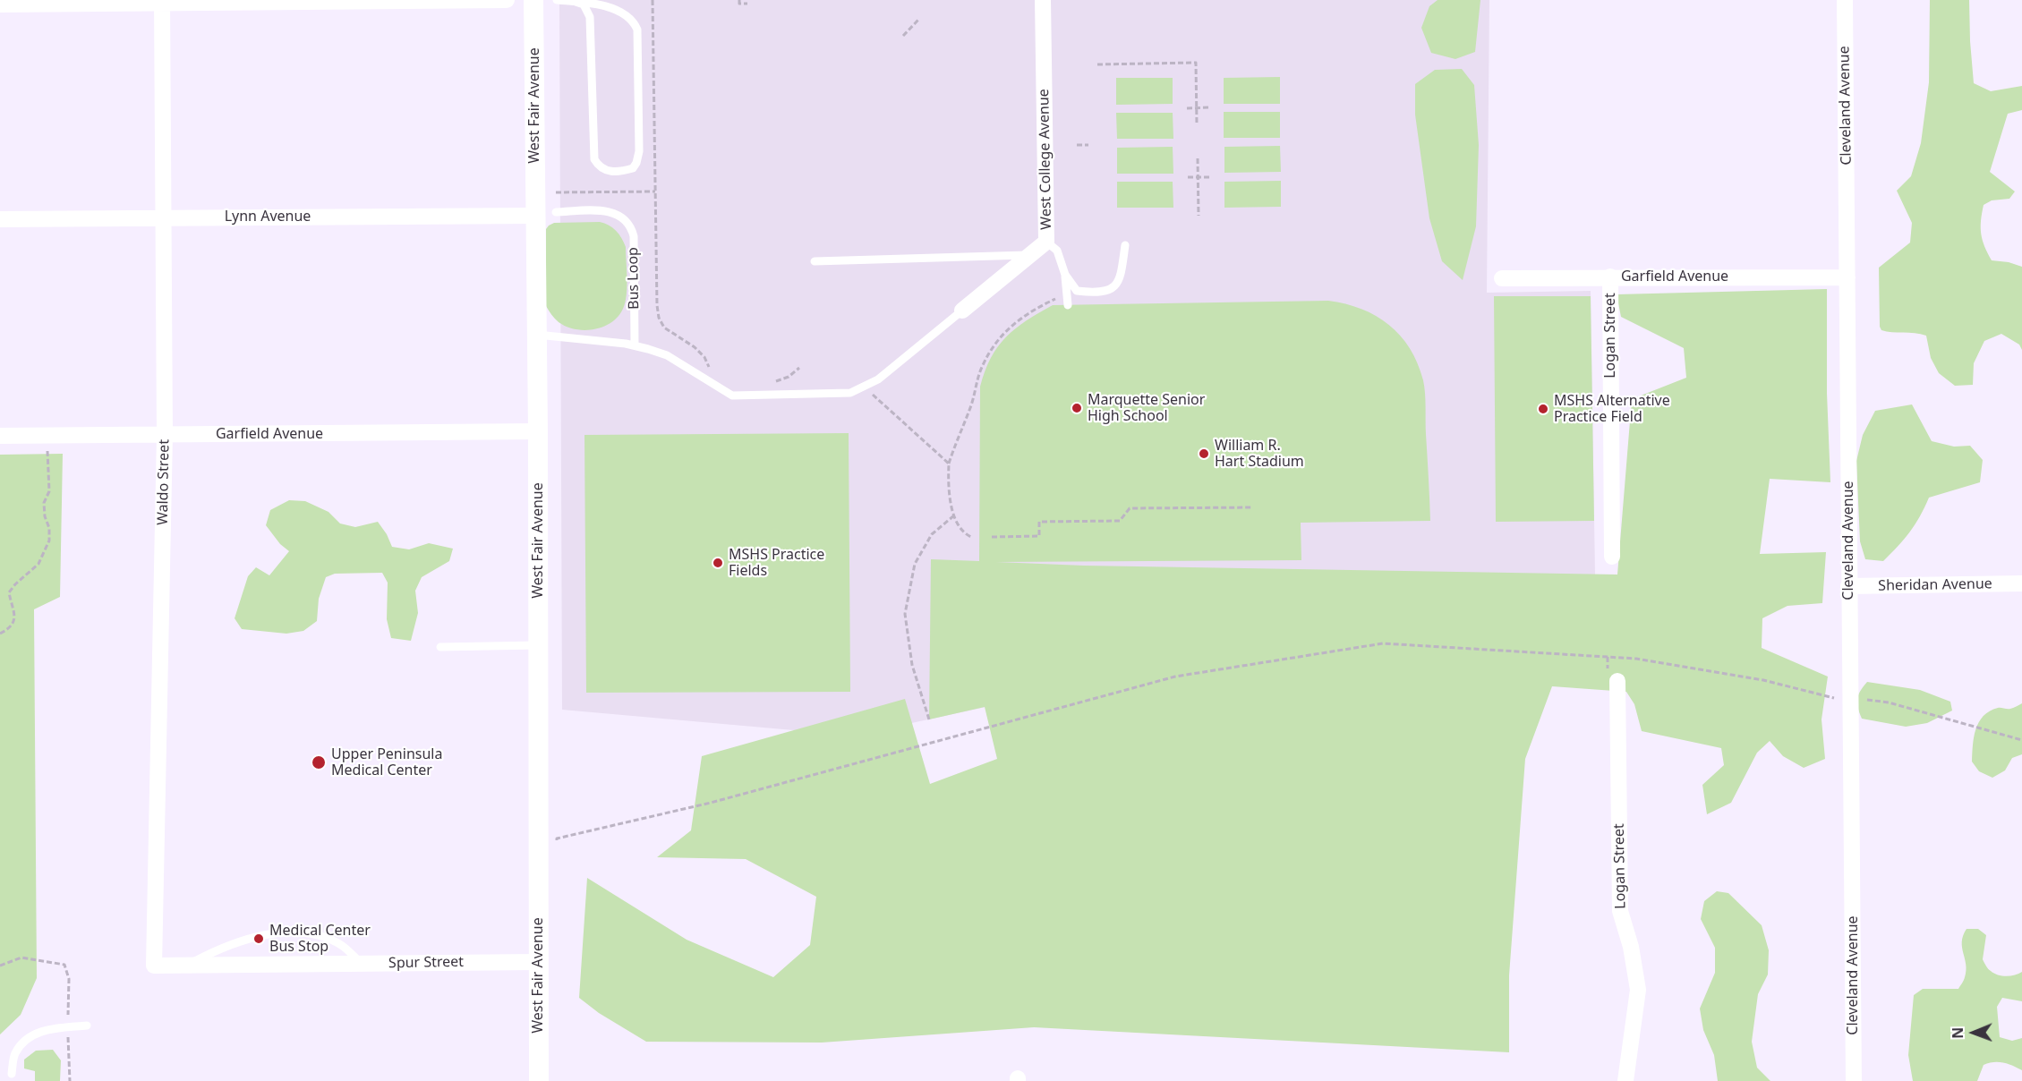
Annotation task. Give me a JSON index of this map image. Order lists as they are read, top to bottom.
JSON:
{
  "streets": {
    "street": [
      "West Fair Avenue",
      "Cleveland Avenue",
      "West College Avenue",
      "Lynn Avenue",
      "Garfield Avenue",
      "Logan Street",
      "Waldo Street",
      "Sheridan Avenue",
      "Spur Street"
    ],
    "lane": ["Bus Loop"]
  },
  "crossings": [
    ["West Fair Avenue", "Lynn Avenue"],
    ["West Fair Avenue", "Garfield Avenue"],
    ["West Fair Avenue", "Spur Street"],
    ["Cleveland Avenue", "Garfield Avenue"],
    ["Cleveland Avenue", "Sheridan Avenue"],
    ["Lynn Avenue", "Waldo Street"],
    ["Garfield Avenue", "Logan Street"],
    ["Garfield Avenue", "Waldo Street"],
    ["Waldo Street", "Spur Street"]
  ],
  "places": [
    "Marquette Senior High School",
    "MSHS Alternative Practice Field",
    "William R. Hart Stadium",
    "MSHS Practice Fields",
    "Upper Peninsula Medical Center",
    "Medical Center Bus Stop"
  ],
  "north": "left"
}
